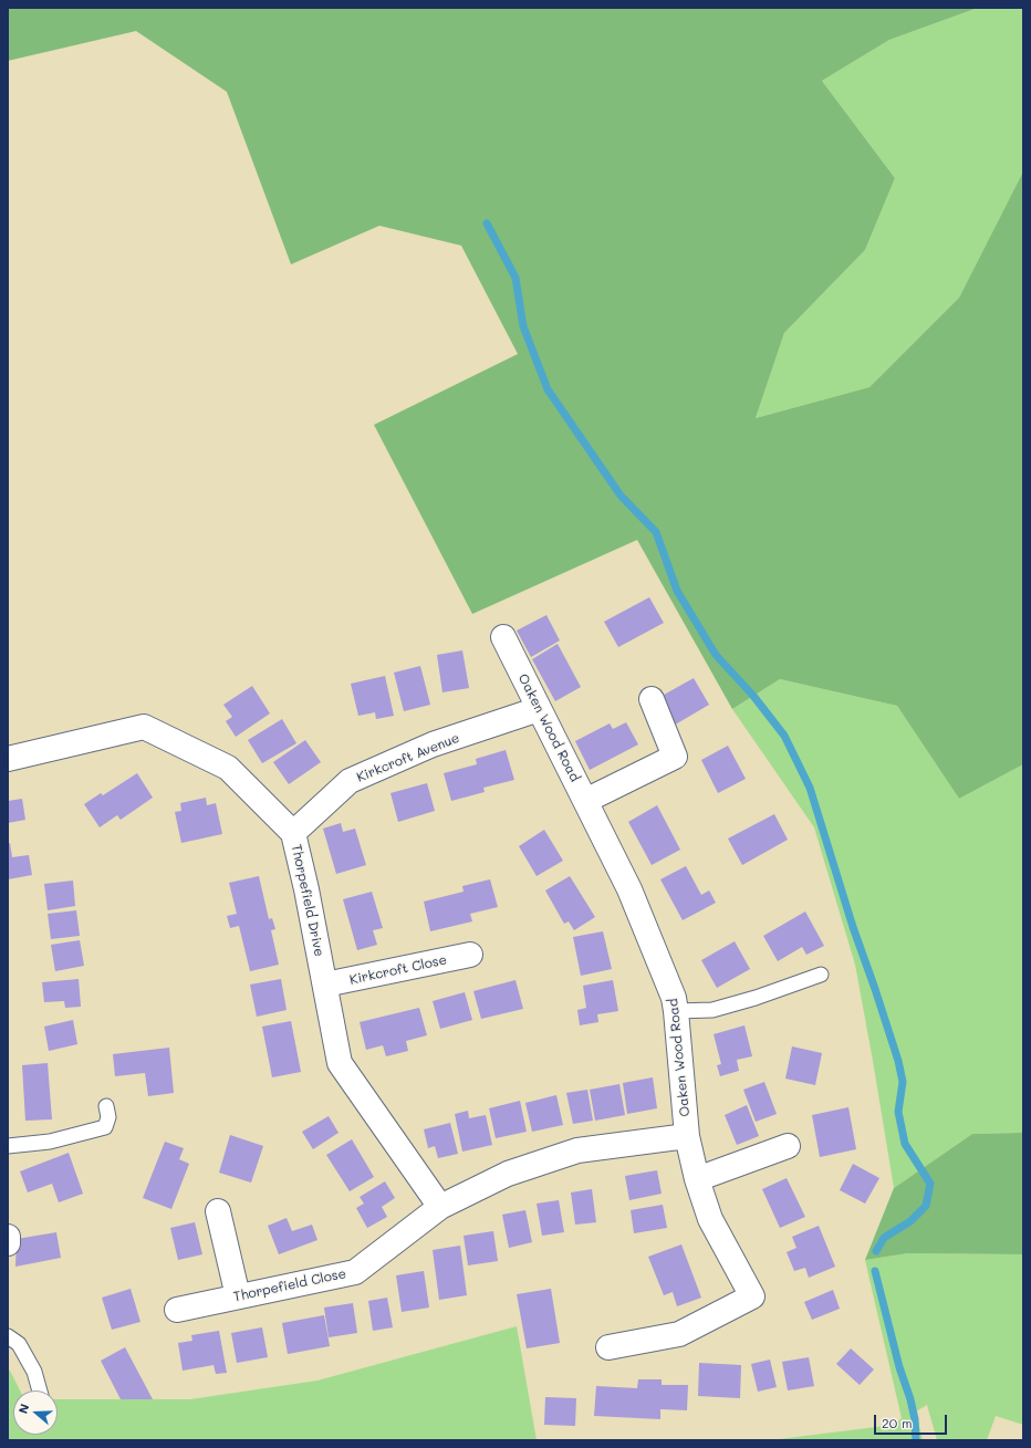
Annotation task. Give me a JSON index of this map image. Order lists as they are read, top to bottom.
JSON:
{
  "streets": {
    "street": [
      "Oaken Wood Road",
      "Kirkcroft Avenue",
      "Thorpefield Drive",
      "Kirkcroft Close",
      "Thorpefield Close"
    ]
  },
  "crossings": [
    ["Oaken Wood Road", "Kirkcroft Avenue"],
    ["Oaken Wood Road", "Thorpefield Close"],
    ["Kirkcroft Avenue", "Thorpefield Drive"],
    ["Thorpefield Drive", "Kirkcroft Close"],
    ["Thorpefield Drive", "Thorpefield Close"]
  ],
  "scale_bar": "20 m",
  "north": "left"
}
